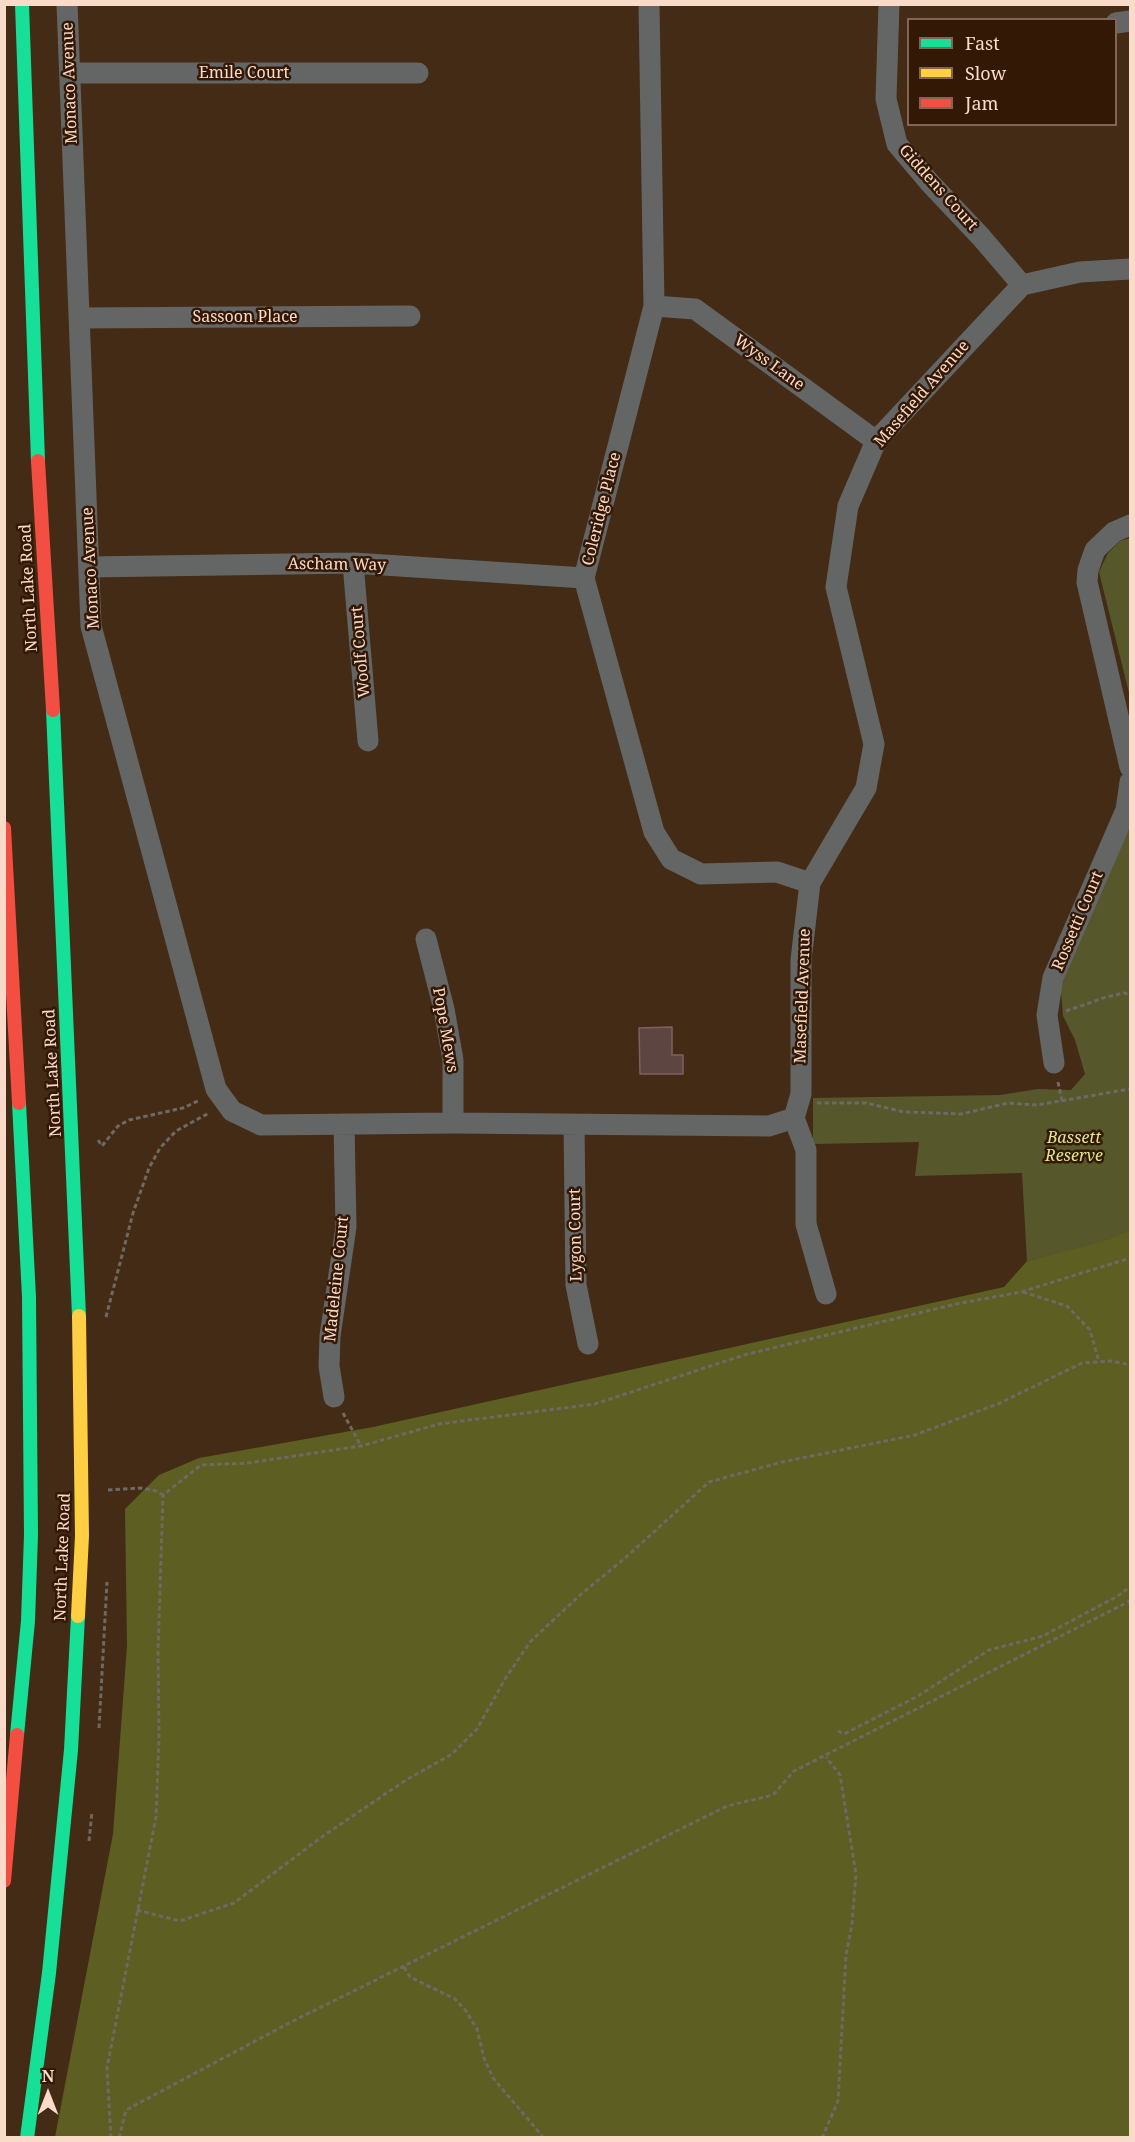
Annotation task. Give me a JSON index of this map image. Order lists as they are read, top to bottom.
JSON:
{
  "streets": {
    "main road": ["North Lake Road"],
    "street": [
      "Emile Court",
      "Monaco Avenue",
      "Giddens Court",
      "Sassoon Place",
      "Wyss Lane",
      "Masefield Avenue",
      "Coleridge Place",
      "Ascham Way",
      "Woolf Court",
      "Rossetti Court",
      "Pope Mews",
      "Lygon Court",
      "Madeleine Court"
    ]
  },
  "crossings": [
    ["Emile Court", "Monaco Avenue"],
    ["Monaco Avenue", "Sassoon Place"],
    ["Monaco Avenue", "Ascham Way"],
    ["Monaco Avenue", "Madeleine Court"],
    ["Giddens Court", "Masefield Avenue"],
    ["Wyss Lane", "Masefield Avenue"],
    ["Wyss Lane", "Coleridge Place"],
    ["Masefield Avenue", "Coleridge Place"],
    ["Coleridge Place", "Ascham Way"],
    ["Ascham Way", "Woolf Court"]
  ],
  "parks": ["Bassett Reserve"],
  "legend": ["Fast", "Slow", "Jam"],
  "north": "top"
}
